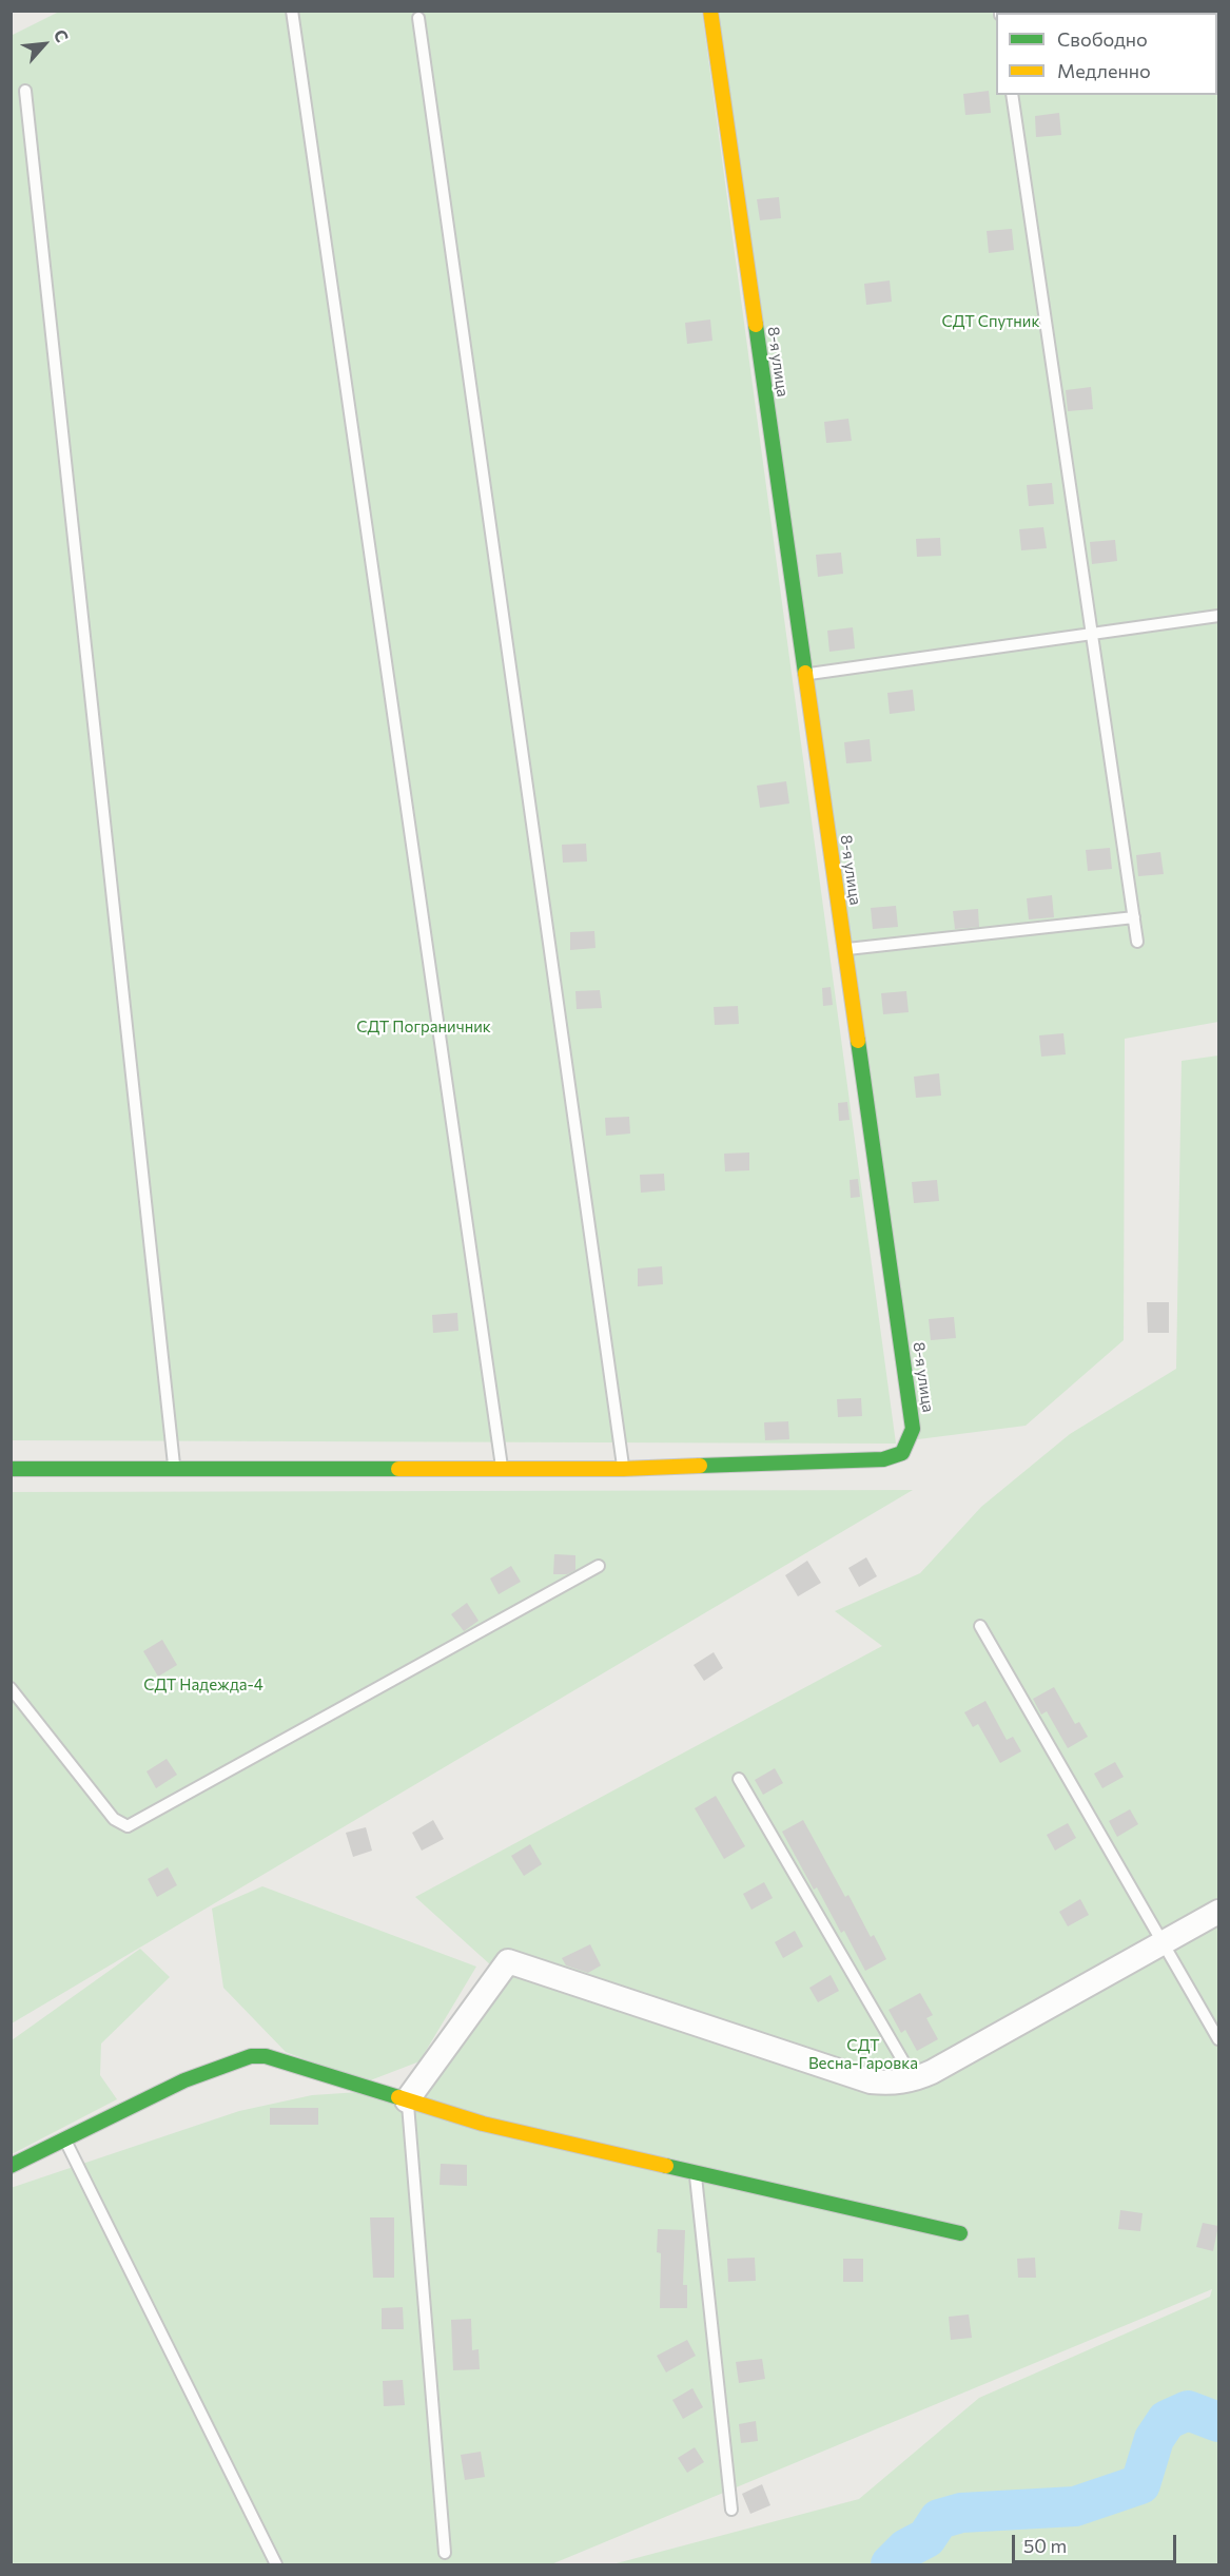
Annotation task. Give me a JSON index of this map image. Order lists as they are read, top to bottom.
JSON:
{
  "streets": {
    "street": ["8-я улица"]
  },
  "parks": [
    "СДТ Спутник",
    "СДТ Пограничник",
    "СДТ Надежда-4",
    "СДТ Весна-Гаровка"
  ],
  "legend": ["Свободно", "Медленно"],
  "scale_bar": "50 m",
  "north": "top right"
}
